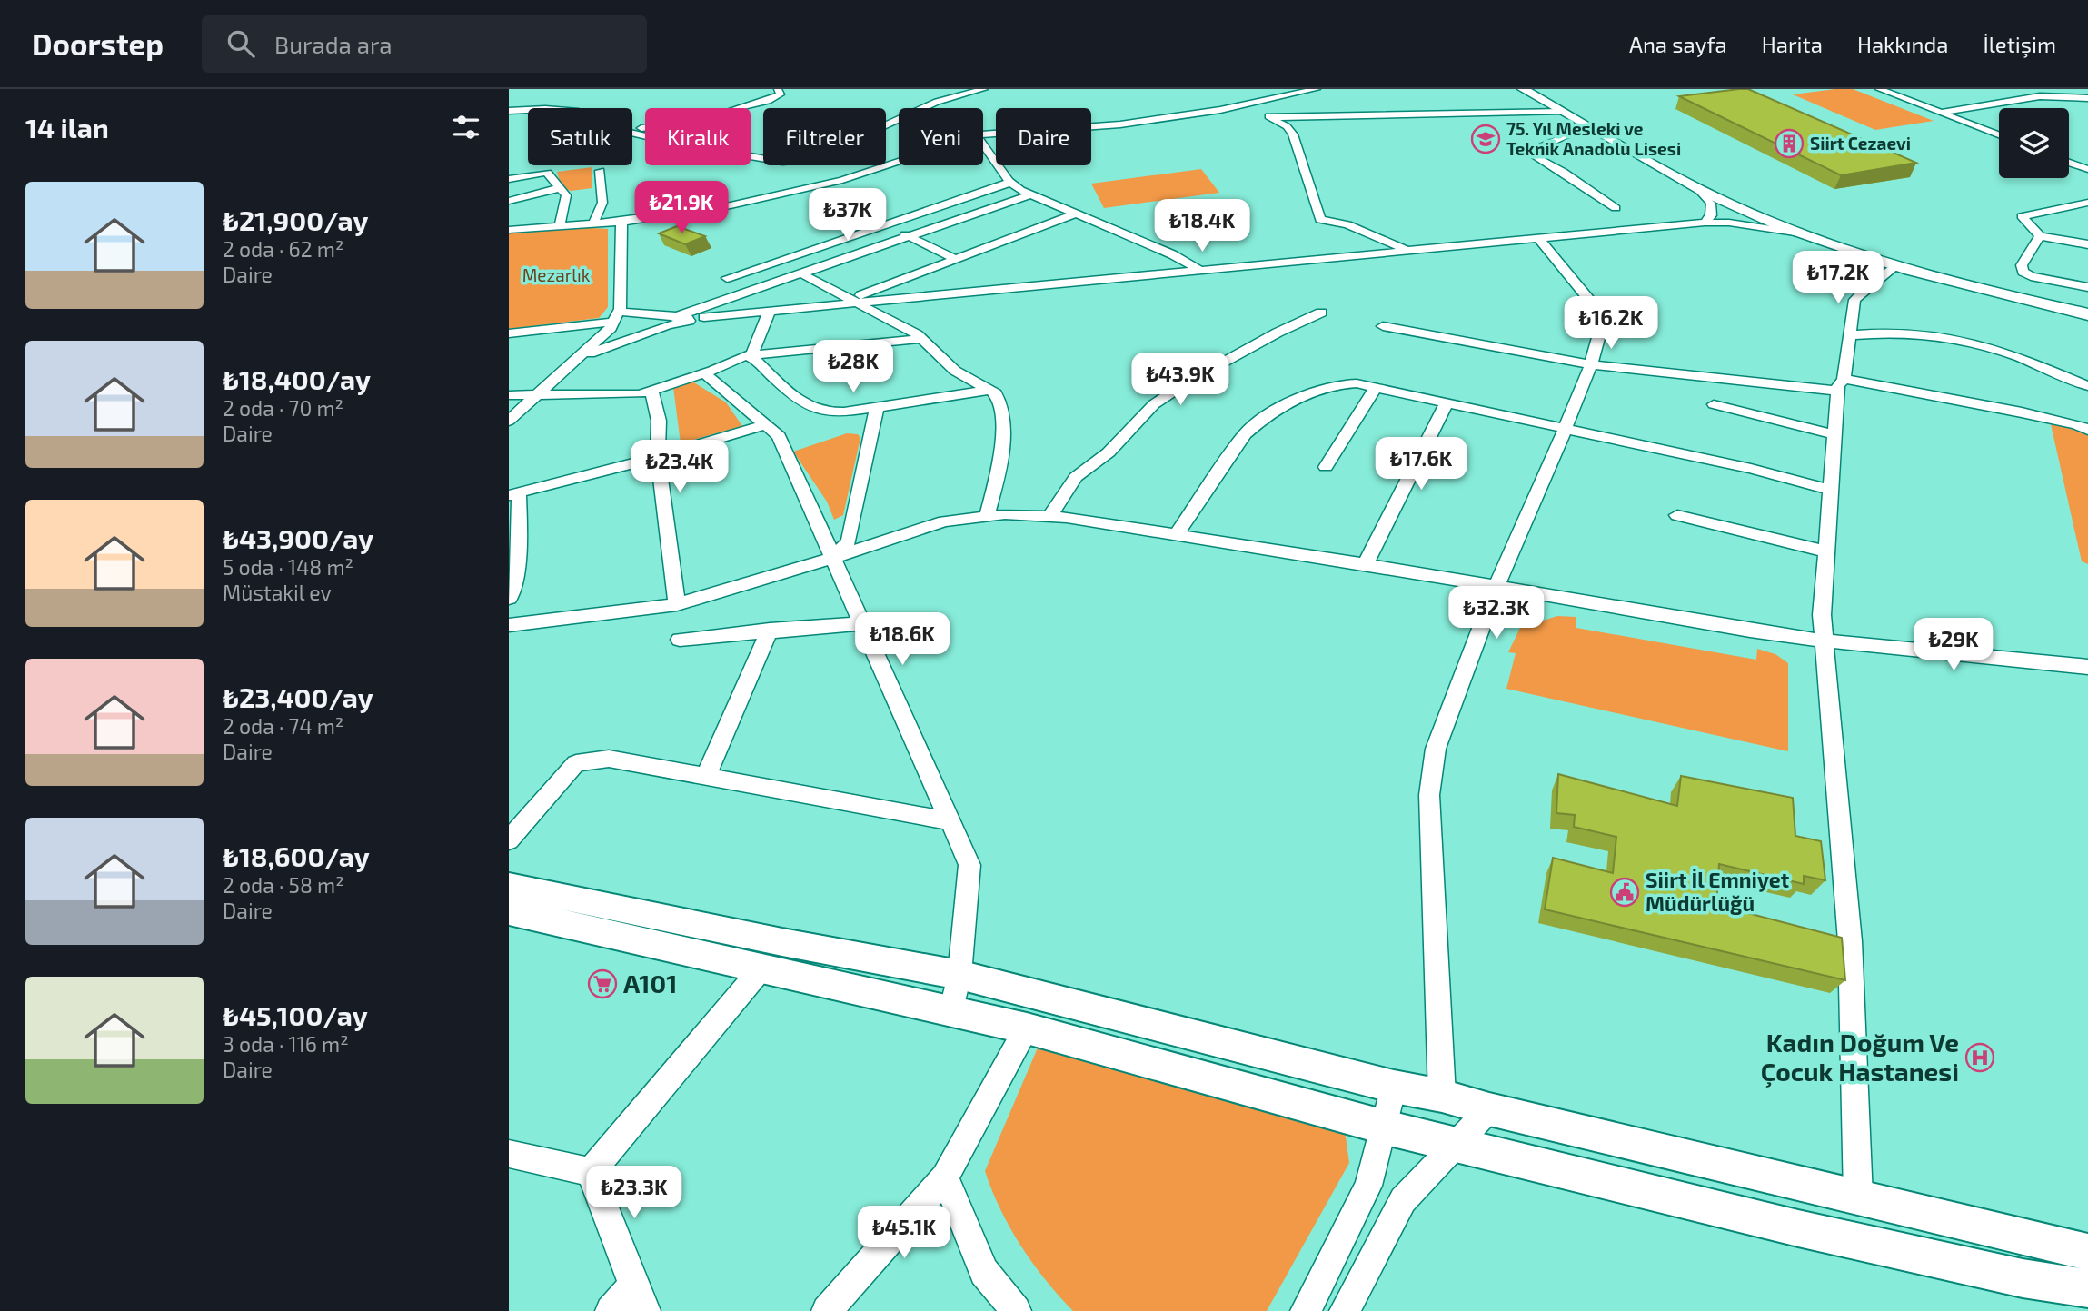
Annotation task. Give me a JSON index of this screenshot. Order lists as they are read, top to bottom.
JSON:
{
  "parks": ["Mezarlık"],
  "places": {
    "school or university": ["75. Yıl Mesleki ve Teknik Anadolu Lisesi"],
    "building": ["Siirt Cezaevi"],
    "public building": ["Siirt İl Emniyet Müdürlüğü"],
    "supermarket": ["A101"],
    "hospital": ["Kadın Doğum Ve Çocuk Hastanesi"]
  },
  "page": {
    "header": "Doorstep",
    "search": "Burada ara",
    "nav": [
      "Ana sayfa",
      "Harita",
      "Hakkında",
      "İletişim"
    ],
    "heading": "14 ilan",
    "chip": [
      "Satılık",
      "Kiralık",
      "Filtreler",
      "Yeni",
      "Daire"
    ],
    "list": [
      {
        "name": "₺21,900/ay",
        "note": "2 oda · 62 m² · Daire"
      },
      {
        "name": "₺18,400/ay",
        "note": "2 oda · 70 m² · Daire"
      },
      {
        "name": "₺43,900/ay",
        "note": "5 oda · 148 m² · Müstakil ev"
      },
      {
        "name": "₺23,400/ay",
        "note": "2 oda · 74 m² · Daire"
      },
      {
        "name": "₺18,600/ay",
        "note": "2 oda · 58 m² · Daire"
      },
      {
        "name": "₺45,100/ay",
        "note": "3 oda · 116 m² · Daire"
      }
    ],
    "price": [
      "₺21.9K",
      "₺37K",
      "₺18.4K",
      "₺17.2K",
      "₺16.2K",
      "₺28K",
      "₺43.9K",
      "₺17.6K",
      "₺23.4K",
      "₺32.3K",
      "₺18.6K",
      "₺29K",
      "₺23.3K",
      "₺45.1K"
    ]
  }
}
